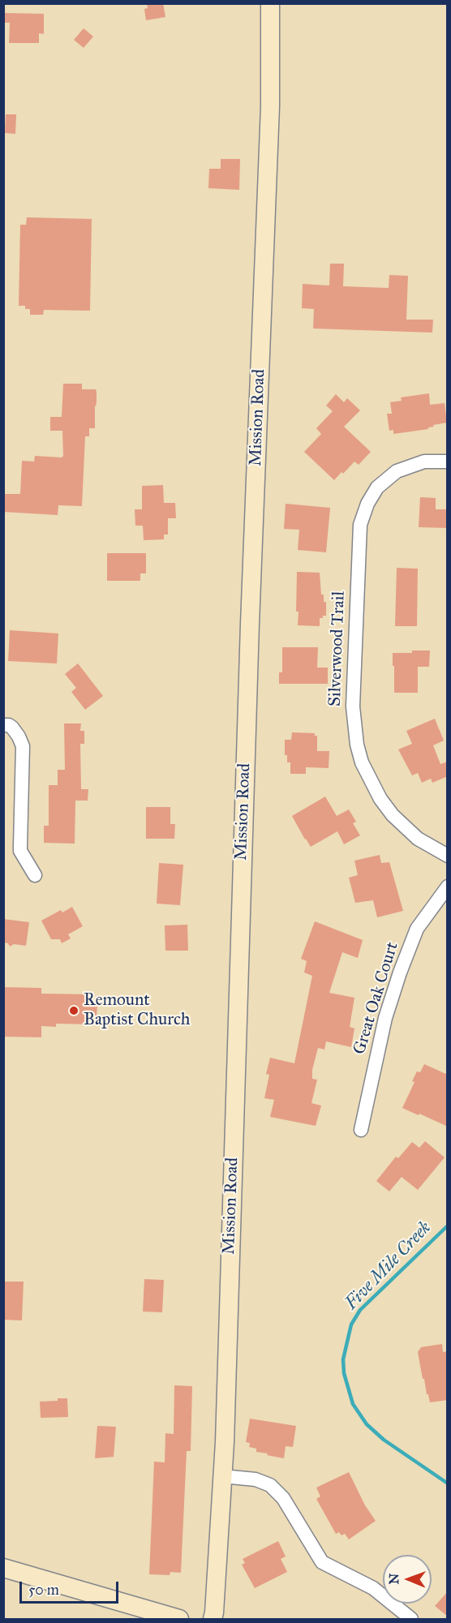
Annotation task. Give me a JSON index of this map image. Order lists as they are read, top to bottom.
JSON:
{
  "streets": {
    "street": ["Mission Road", "Silverwood Trail", "Great Oak Court"]
  },
  "water": ["Five Mile Creek"],
  "places": ["Remount Baptist Church"],
  "scale_bar": "50 m",
  "north": "left"
}
